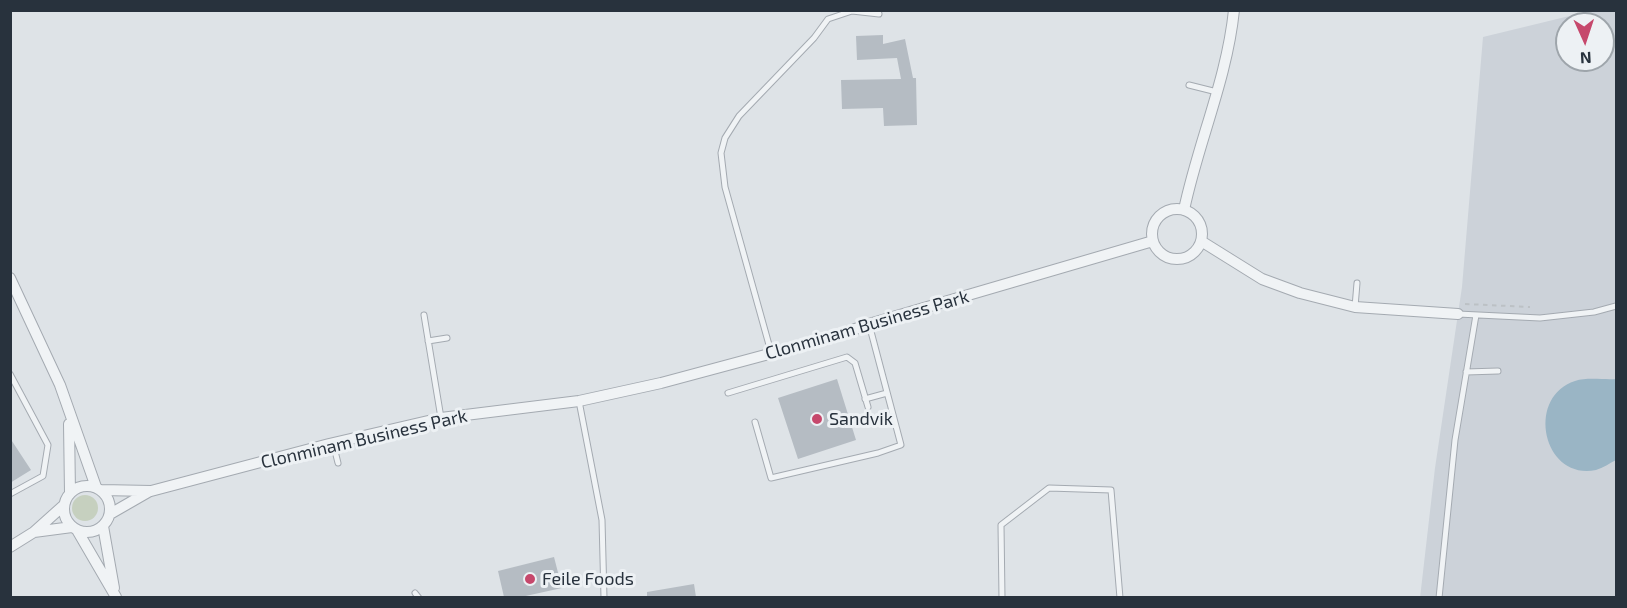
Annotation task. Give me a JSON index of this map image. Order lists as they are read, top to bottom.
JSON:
{
  "streets": {
    "street": ["Clonminam Business Park"]
  },
  "places": ["Sandvik", "Feile Foods"],
  "north": "bottom"
}
